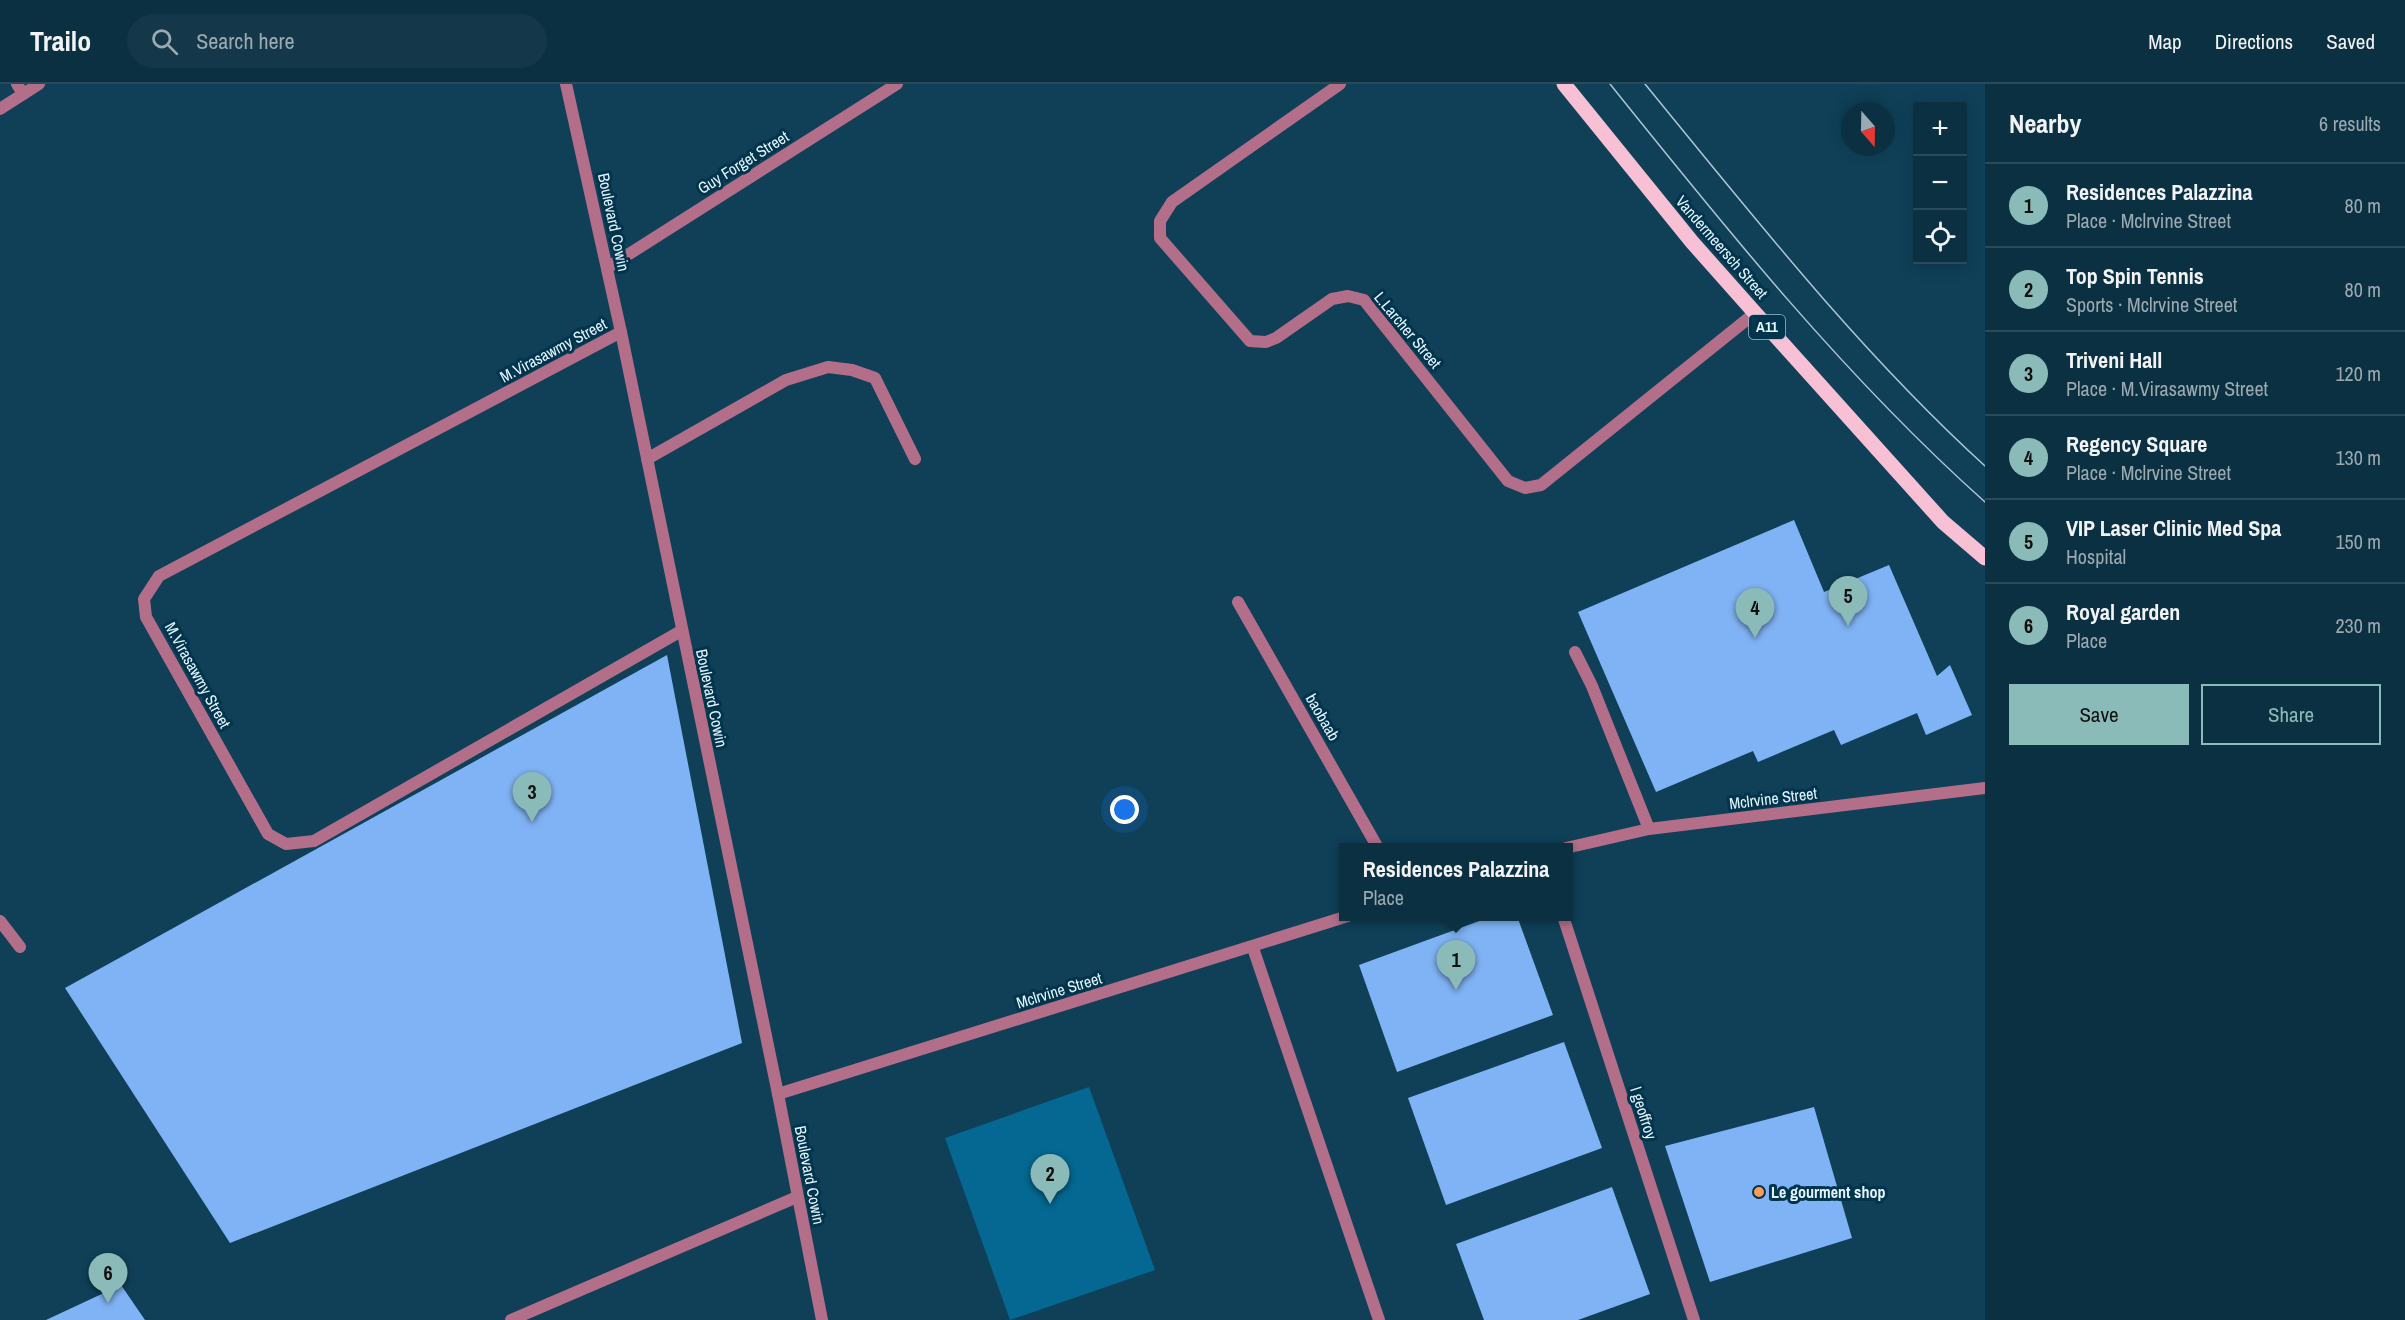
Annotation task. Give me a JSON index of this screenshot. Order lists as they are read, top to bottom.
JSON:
{
  "streets": {
    "main road": ["Vandermeersch Street", "A11"],
    "street": [
      "Guy Forget Street",
      "Boulevard Cowin",
      "L.Larcher Street",
      "M.Virasawmy Street",
      "baobaab",
      "Mclrvine Street",
      "l geoffroy"
    ]
  },
  "crossings": [
    ["Guy Forget Street", "Boulevard Cowin"],
    ["Boulevard Cowin", "M.Virasawmy Street"],
    ["Boulevard Cowin", "Mclrvine Street"],
    ["Vandermeersch Street", "L.Larcher Street"]
  ],
  "places": ["Le gourment shop"],
  "north": "bottom",
  "page": {
    "header": "Trailo",
    "search": "Search here",
    "nav": ["Map", "Directions", "Saved"],
    "heading": ["Nearby", "6 results"],
    "map_buttons": ["+", "−"],
    "list": [
      {
        "mark": "1",
        "name": "Residences Palazzina",
        "note": "Place · Mclrvine Street",
        "value": "80 m"
      },
      {
        "mark": "2",
        "name": "Top Spin Tennis",
        "note": "Sports · Mclrvine Street",
        "value": "80 m"
      },
      {
        "mark": "3",
        "name": "Triveni Hall",
        "note": "Place · M.Virasawmy Street",
        "value": "120 m"
      },
      {
        "mark": "4",
        "name": "Regency Square",
        "note": "Place · Mclrvine Street",
        "value": "130 m"
      },
      {
        "mark": "5",
        "name": "VIP Laser Clinic Med Spa",
        "note": "Hospital",
        "value": "150 m"
      },
      {
        "mark": "6",
        "name": "Royal garden",
        "note": "Place",
        "value": "230 m"
      }
    ],
    "pins": [
      "5",
      "4",
      "3",
      "1",
      "2",
      "6"
    ],
    "buttons": ["Save", "Share"],
    "popup": ["Residences Palazzina", "Place"]
  }
}
